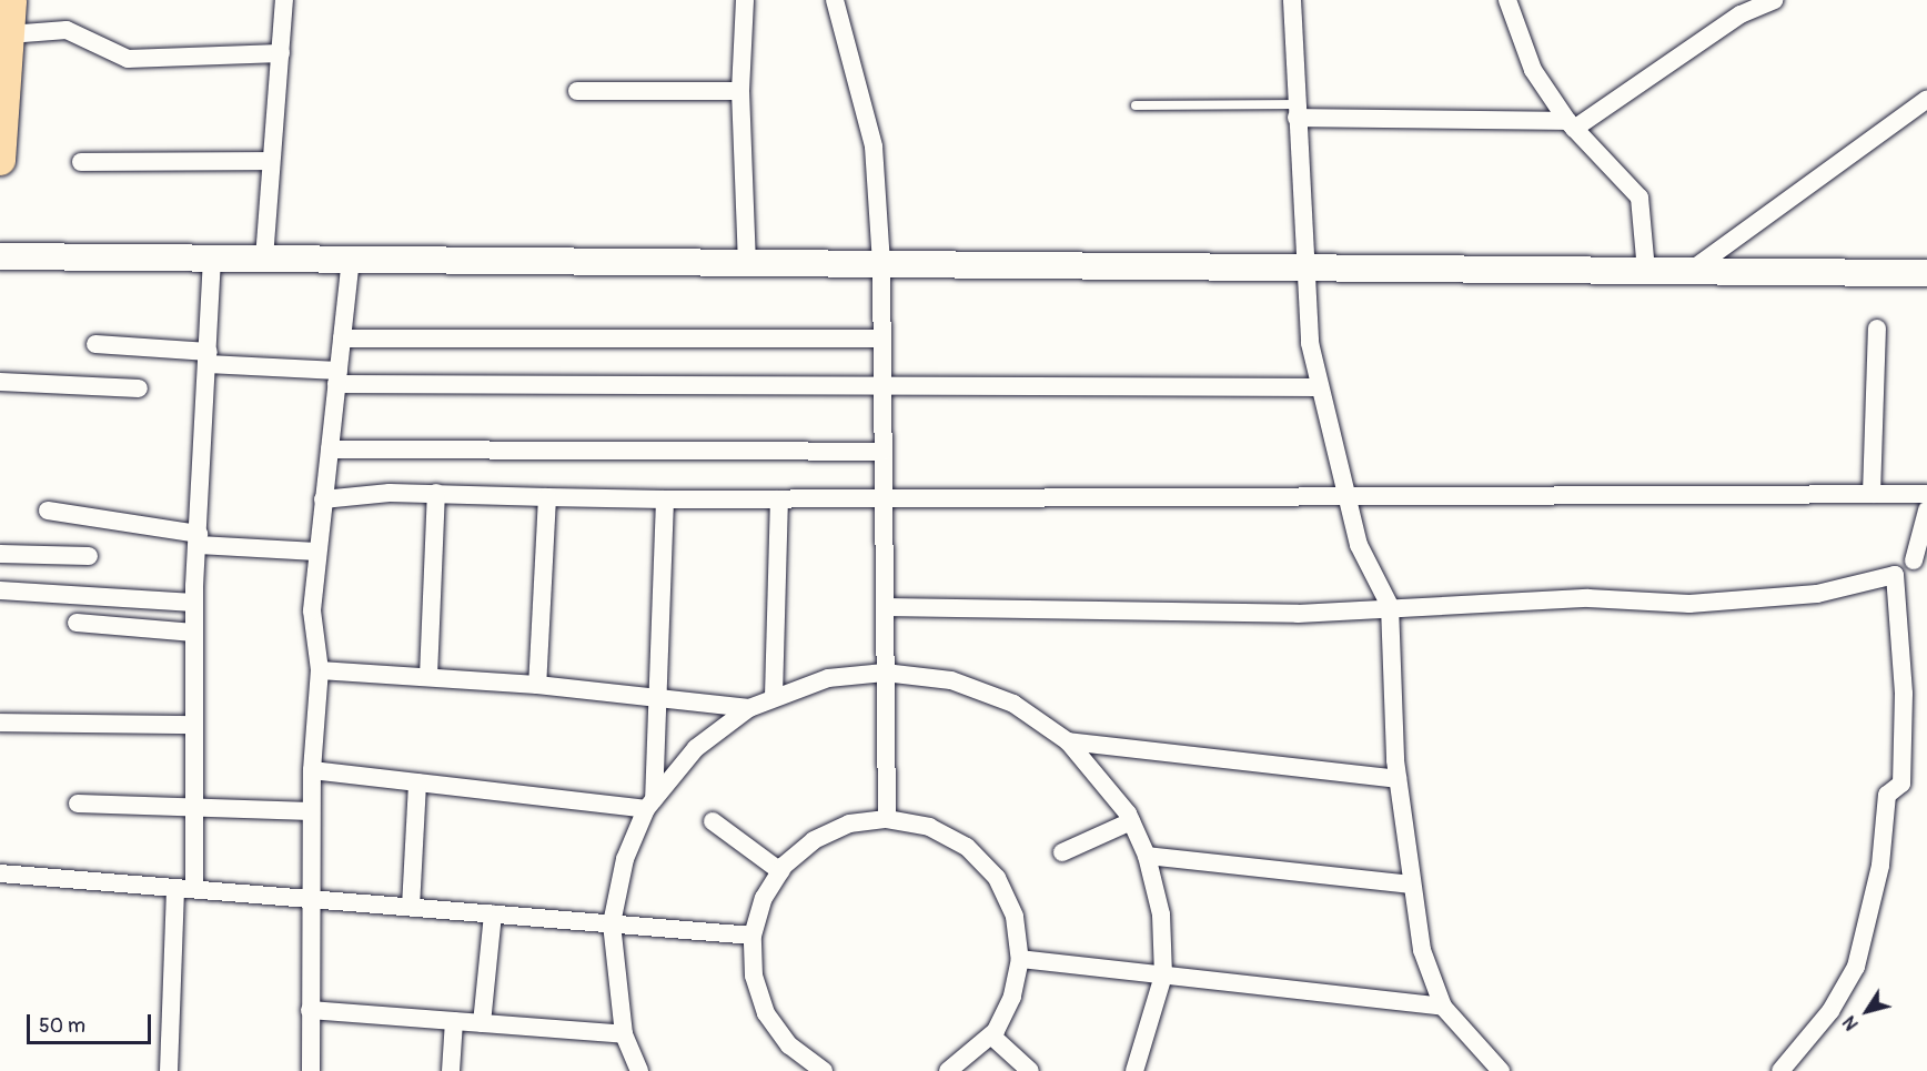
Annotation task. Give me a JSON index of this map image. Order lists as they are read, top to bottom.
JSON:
{
  "scale_bar": "50 m",
  "north": "bottom left"
}
